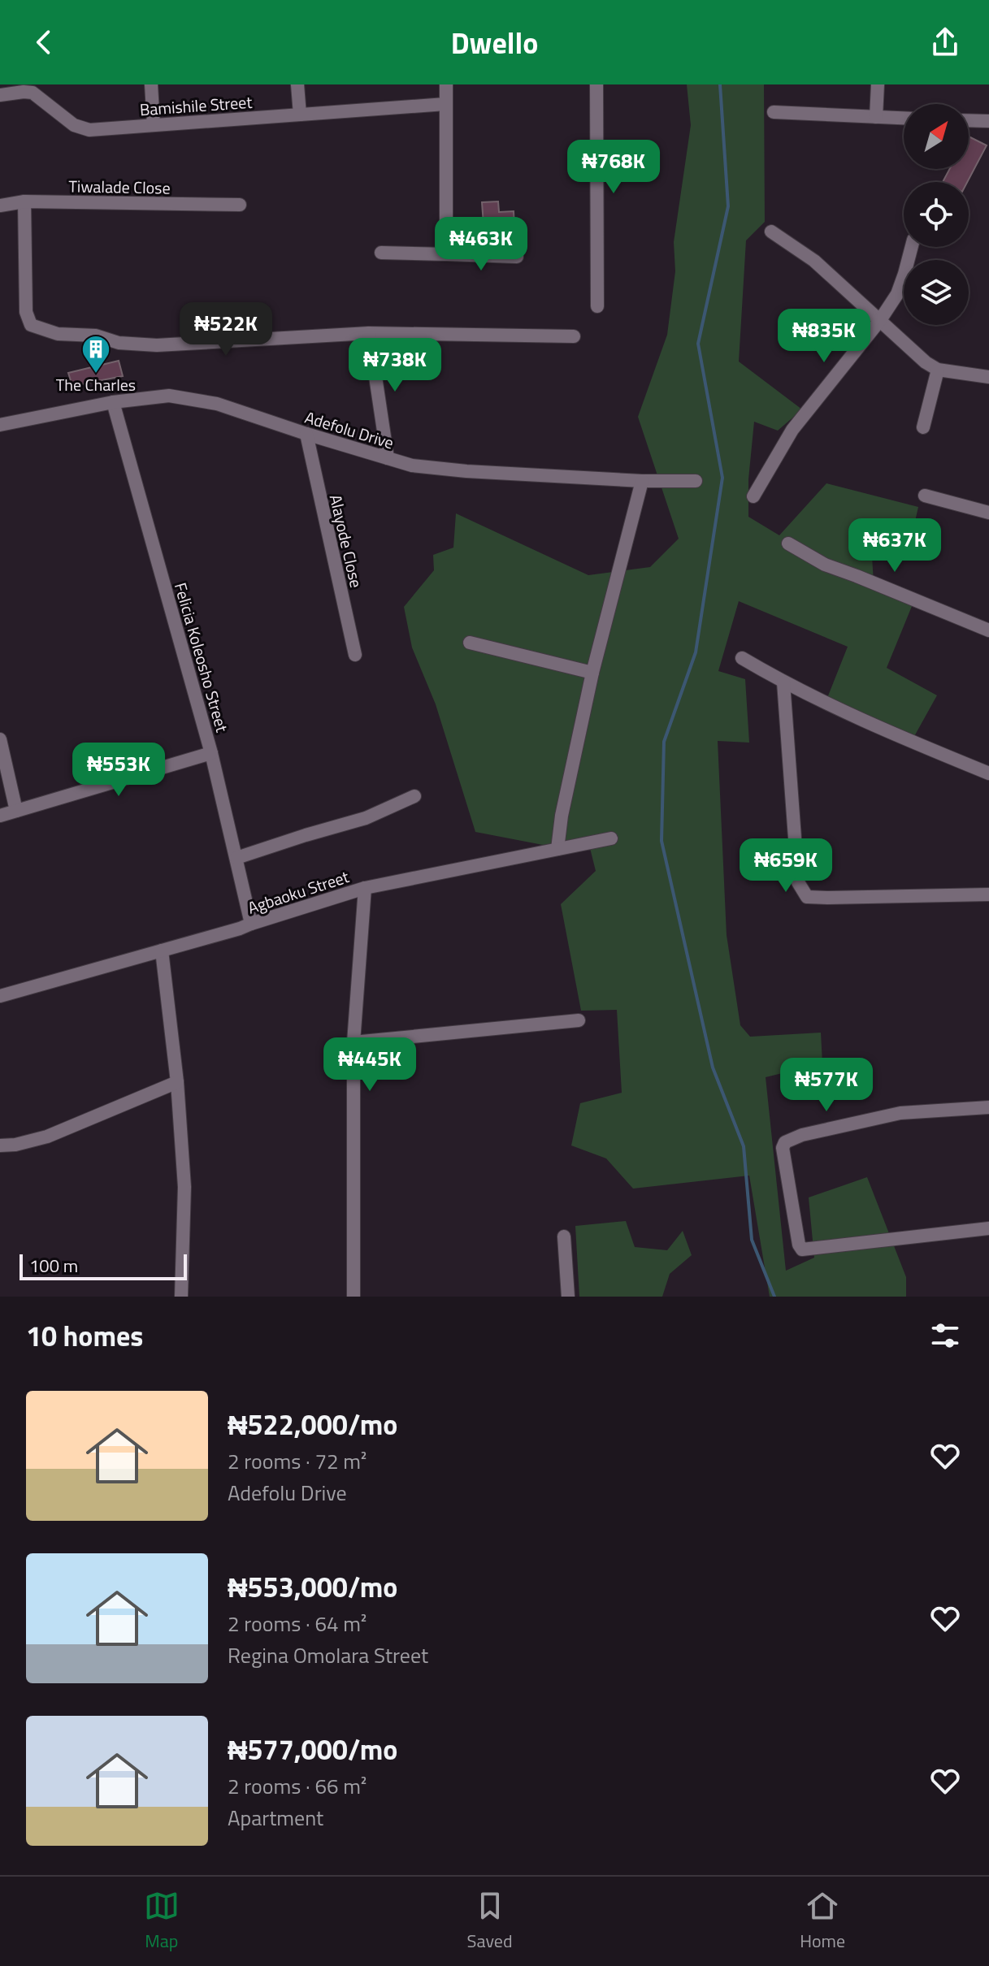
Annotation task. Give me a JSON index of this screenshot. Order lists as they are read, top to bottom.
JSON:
{
  "streets": {
    "street": [
      "Bamishile Street",
      "Tiwalade Close",
      "Adefolu Drive",
      "Alayode Close",
      "Felicia Koleosho Street",
      "Agbaoku Street"
    ]
  },
  "crossings": [
    ["Adefolu Drive", "Alayode Close"],
    ["Adefolu Drive", "Felicia Koleosho Street"],
    ["Felicia Koleosho Street", "Agbaoku Street"]
  ],
  "places": {
    "building": ["The Charles"]
  },
  "scale_bar": "100 m",
  "north": "top right",
  "page": {
    "header": "Dwello",
    "price": [
      "₦768K",
      "₦463K",
      "₦522K",
      "₦835K",
      "₦738K",
      "₦637K",
      "₦553K",
      "₦659K",
      "₦445K",
      "₦577K"
    ],
    "scale": "100 m",
    "heading": "10 homes",
    "list": [
      {
        "name": "₦522,000/mo",
        "note": "2 rooms · 72 m² · Adefolu Drive"
      },
      {
        "name": "₦553,000/mo",
        "note": "2 rooms · 64 m² · Regina Omolara Street"
      },
      {
        "name": "₦577,000/mo",
        "note": "2 rooms · 66 m² · Apartment"
      }
    ],
    "tabs": ["Map", "Saved", "Home"]
  }
}
